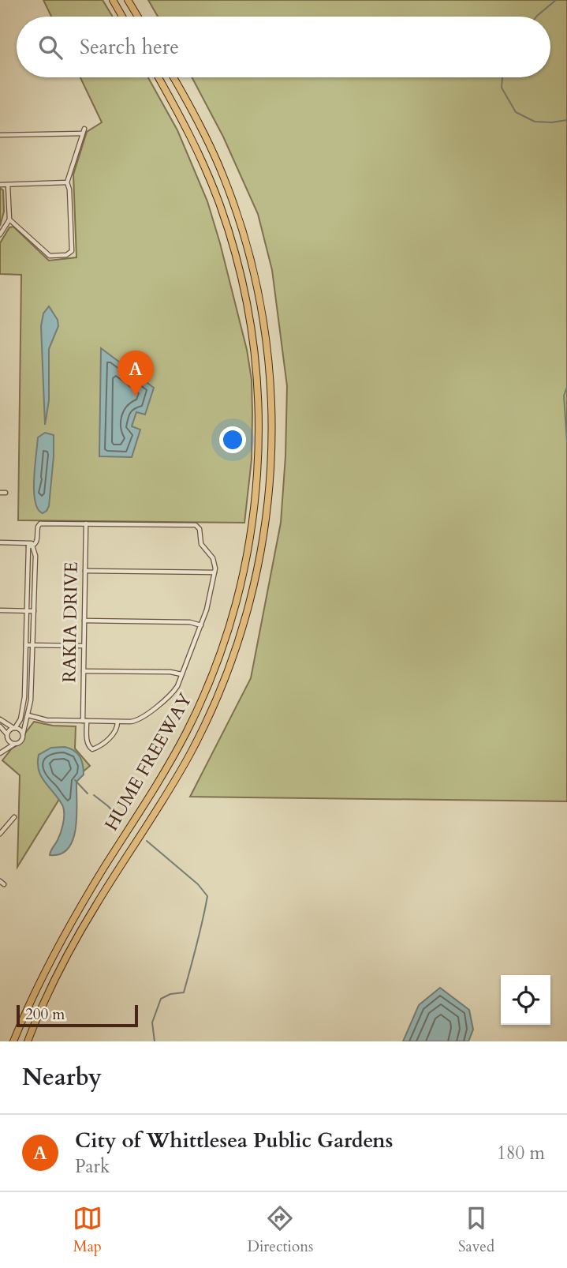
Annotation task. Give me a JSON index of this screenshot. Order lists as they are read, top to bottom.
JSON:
{
  "streets": {
    "highway": ["HUME FREEWAY"],
    "street": ["RAKIA DRIVE"]
  },
  "scale_bar": "200 m",
  "page": {
    "search": "Search here",
    "pins": "A",
    "scale": "200 m",
    "heading": "Nearby",
    "list": [
      {
        "mark": "A",
        "name": "City of Whittlesea Public Gardens",
        "note": "Park",
        "value": "180 m"
      }
    ],
    "nav": ["Map", "Directions", "Saved"]
  }
}
